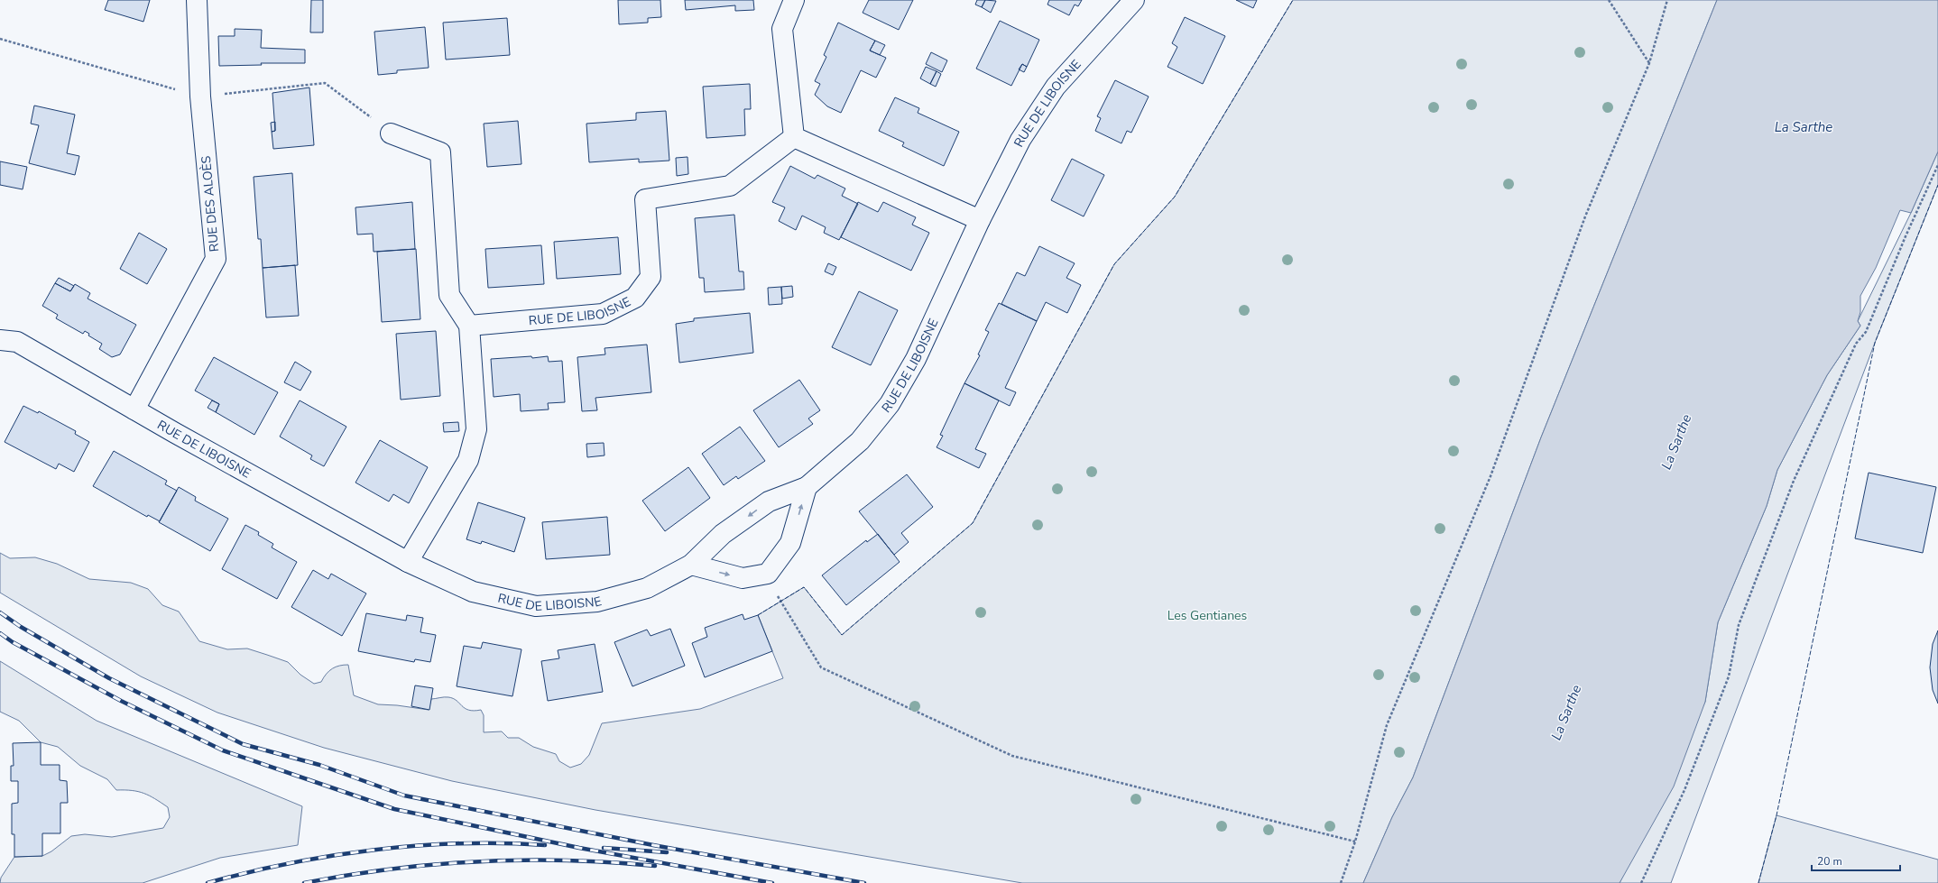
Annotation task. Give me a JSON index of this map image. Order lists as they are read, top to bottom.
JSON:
{
  "streets": {
    "street": ["RUE DE LIBOISNE", "RUE DES ALOÈS"]
  },
  "crossings": [
    ["RUE DE LIBOISNE", "RUE DES ALOÈS"]
  ],
  "water": ["La Sarthe"],
  "parks": ["Les Gentianes"],
  "scale_bar": "20 m"
}
